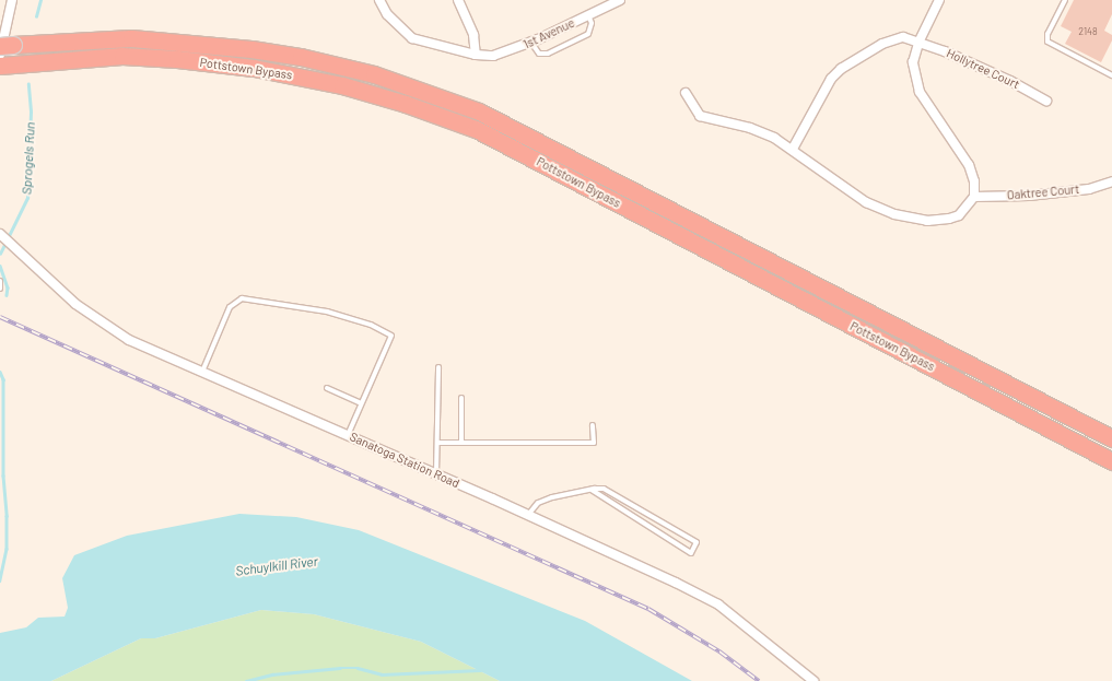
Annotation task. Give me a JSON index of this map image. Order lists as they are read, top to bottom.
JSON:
{
  "streets": {
    "highway": ["Pottstown Bypass"],
    "street": [
      "1st Avenue",
      "Hollytree Court",
      "Oaktree Court",
      "Sanatoga Station Road"
    ]
  },
  "water": ["Sprogels Run", "Schuylkill River"],
  "house_numbers": ["2148"]
}
